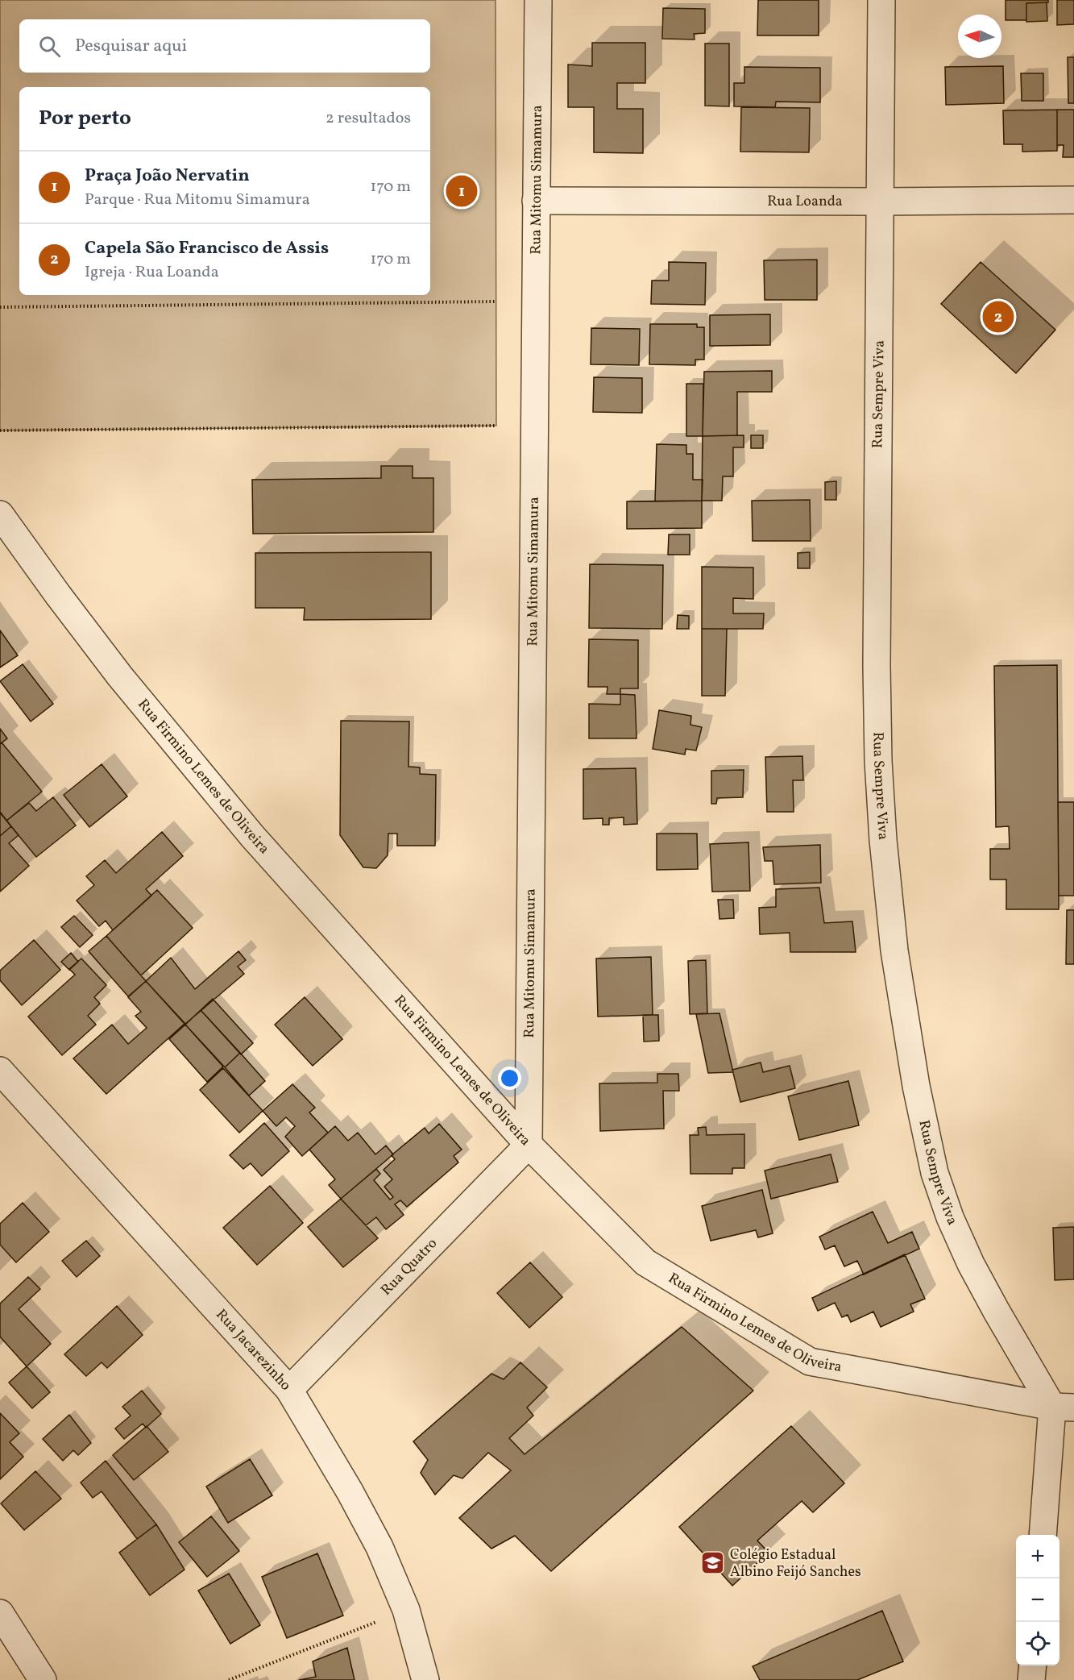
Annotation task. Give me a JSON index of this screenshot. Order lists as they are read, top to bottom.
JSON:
{
  "streets": {
    "street": [
      "Rua Mitomu Simamura",
      "Rua Loanda",
      "Rua Sempre Viva",
      "Rua Firmino Lemes de Oliveira",
      "Rua Quatro",
      "Rua Jacarezinho"
    ]
  },
  "crossings": [
    ["Rua Mitomu Simamura", "Rua Loanda"],
    ["Rua Mitomu Simamura", "Rua Firmino Lemes de Oliveira"],
    ["Rua Mitomu Simamura", "Rua Quatro"],
    ["Rua Loanda", "Rua Sempre Viva"],
    ["Rua Sempre Viva", "Rua Firmino Lemes de Oliveira"],
    ["Rua Firmino Lemes de Oliveira", "Rua Quatro"],
    ["Rua Quatro", "Rua Jacarezinho"]
  ],
  "places": {
    "school or university": ["Colégio Estadual Albino Feijó Sanches"]
  },
  "north": "left",
  "page": {
    "search": "Pesquisar aqui",
    "heading": ["Por perto", "2 resultados"],
    "list": [
      {
        "mark": "1",
        "name": "Praça João Nervatin",
        "note": "Parque · Rua Mitomu Simamura",
        "value": "170 m"
      },
      {
        "mark": "2",
        "name": "Capela São Francisco de Assis",
        "note": "Igreja · Rua Loanda",
        "value": "170 m"
      }
    ],
    "pins": ["1", "2"],
    "map_buttons": ["+", "−"]
  }
}
